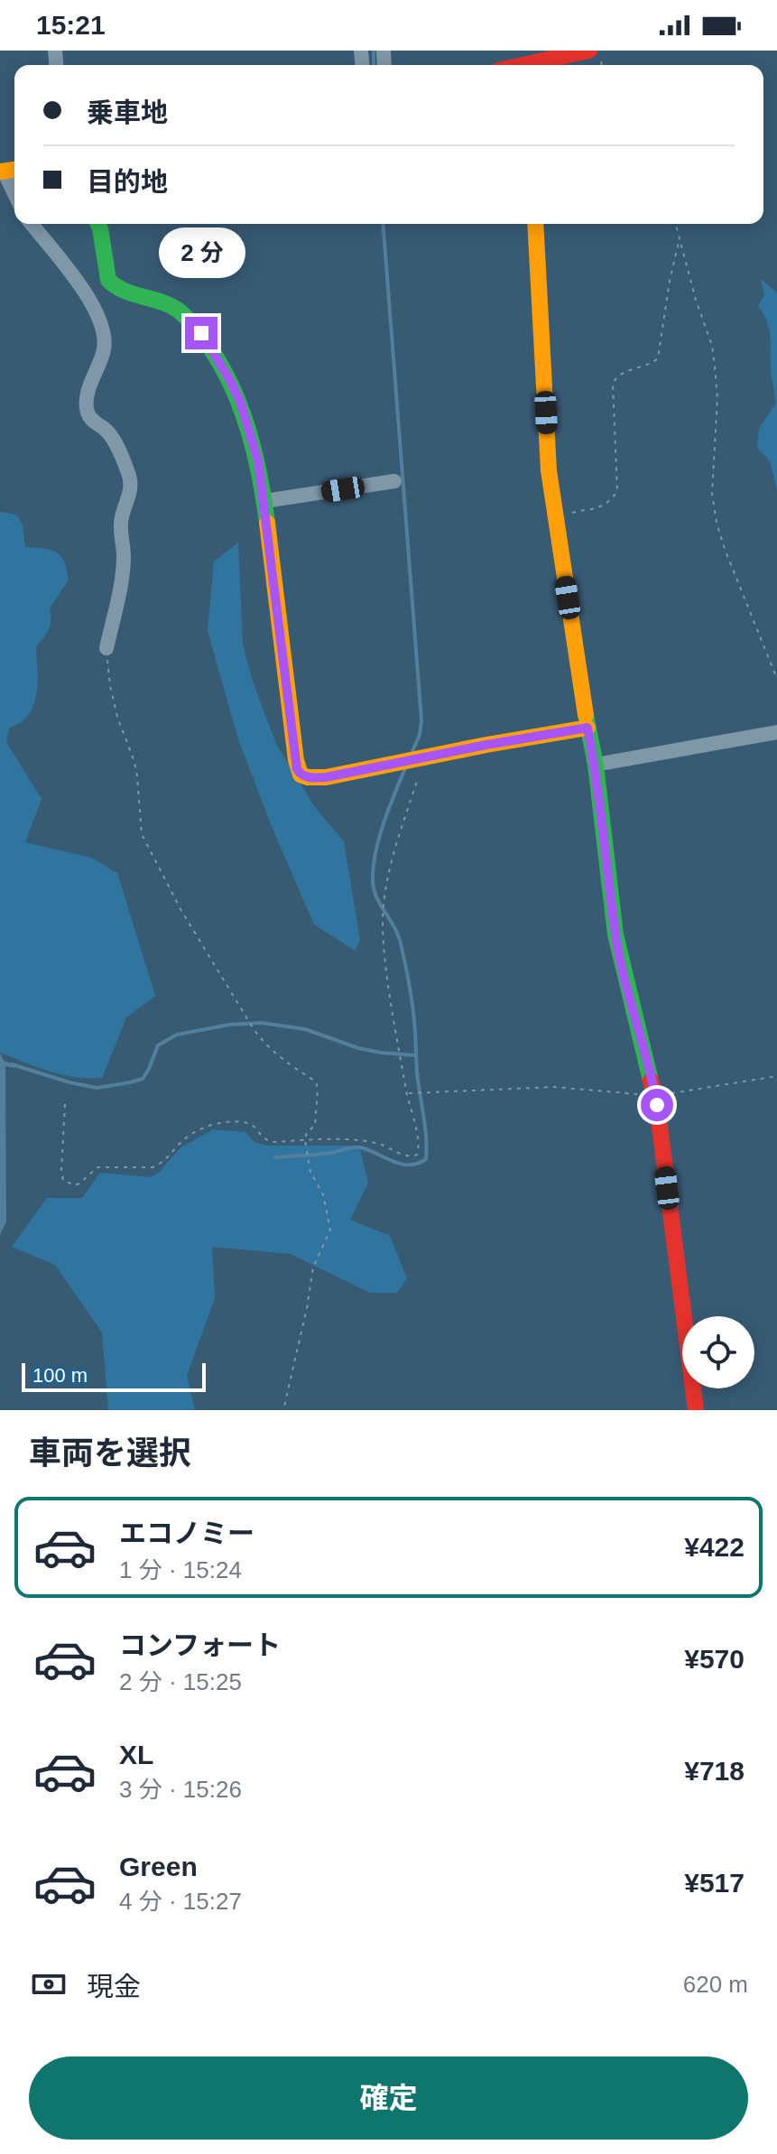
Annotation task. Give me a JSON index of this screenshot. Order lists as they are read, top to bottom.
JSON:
{
  "scale_bar": "100 m",
  "page": {
    "status": "15:21",
    "banner": ["乗車地", "目的地"],
    "bubble": "2 分",
    "scale": "100 m",
    "heading": "車両を選択",
    "list": [
      {
        "name": "エコノミー",
        "note": "1 分 · 15:24",
        "value": "¥422"
      },
      {
        "name": "コンフォート",
        "note": "2 分 · 15:25",
        "value": "¥570"
      },
      {
        "name": "XL",
        "note": "3 分 · 15:26",
        "value": "¥718"
      },
      {
        "name": "Green",
        "note": "4 分 · 15:27",
        "value": "¥517"
      }
    ],
    "pay": ["現金", "620 m"],
    "buttons": "確定"
  }
}
